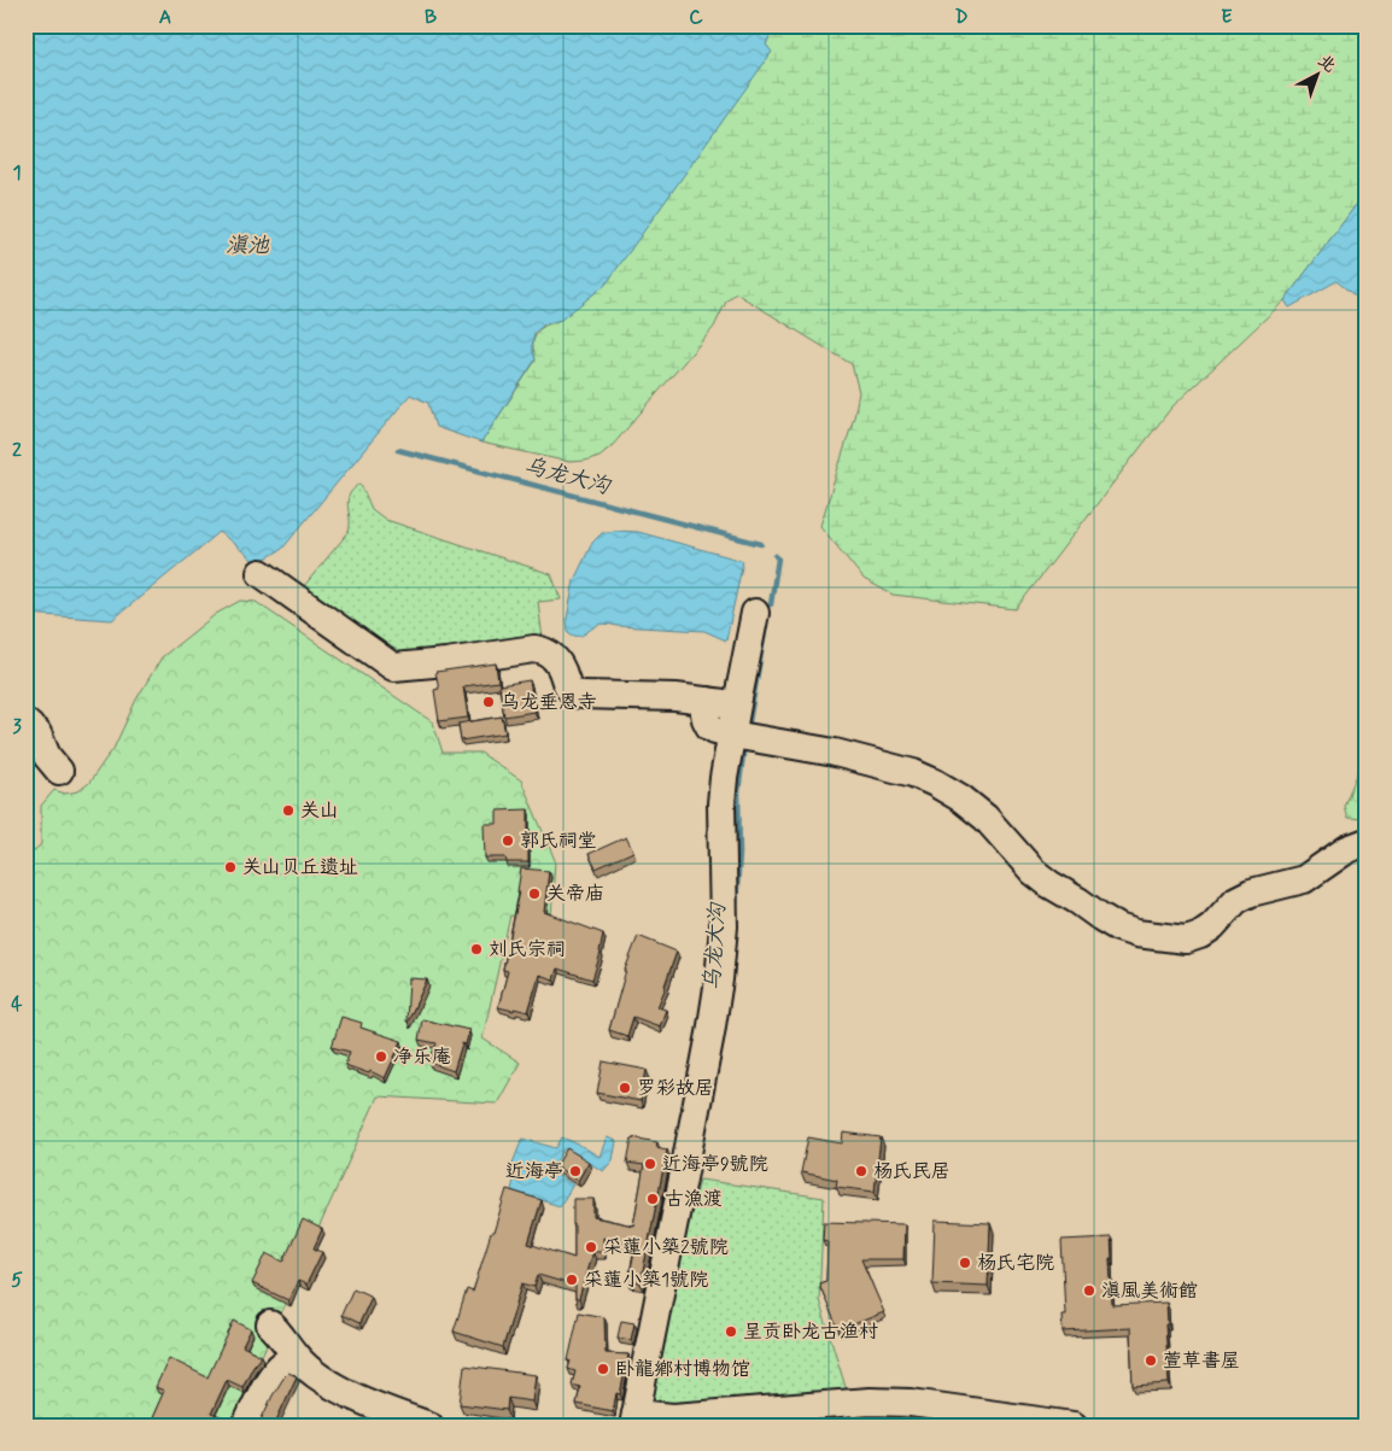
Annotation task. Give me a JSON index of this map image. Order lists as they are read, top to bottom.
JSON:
{
  "water": ["滇池", "乌龙大沟"],
  "places": [
    "乌龙垂恩寺",
    "关山",
    "郭氏祠堂",
    "关山贝丘遗址",
    "关帝庙",
    "刘氏宗祠",
    "净乐庵",
    "罗彩故居",
    "近海亭9號院",
    "近海亭",
    "杨氏民居",
    "古漁渡",
    "采蓮小築2號院",
    "杨氏宅院",
    "采蓮小築1號院",
    "滇風美術館",
    "呈贡卧龙古渔村",
    "萱草書屋",
    "卧龍鄉村博物馆"
  ],
  "north": "top right",
  "grid": {
    "columns": [
      "A",
      "B",
      "C",
      "D",
      "E"
    ],
    "rows": [
      "1",
      "2",
      "3",
      "4",
      "5"
    ]
  }
}
